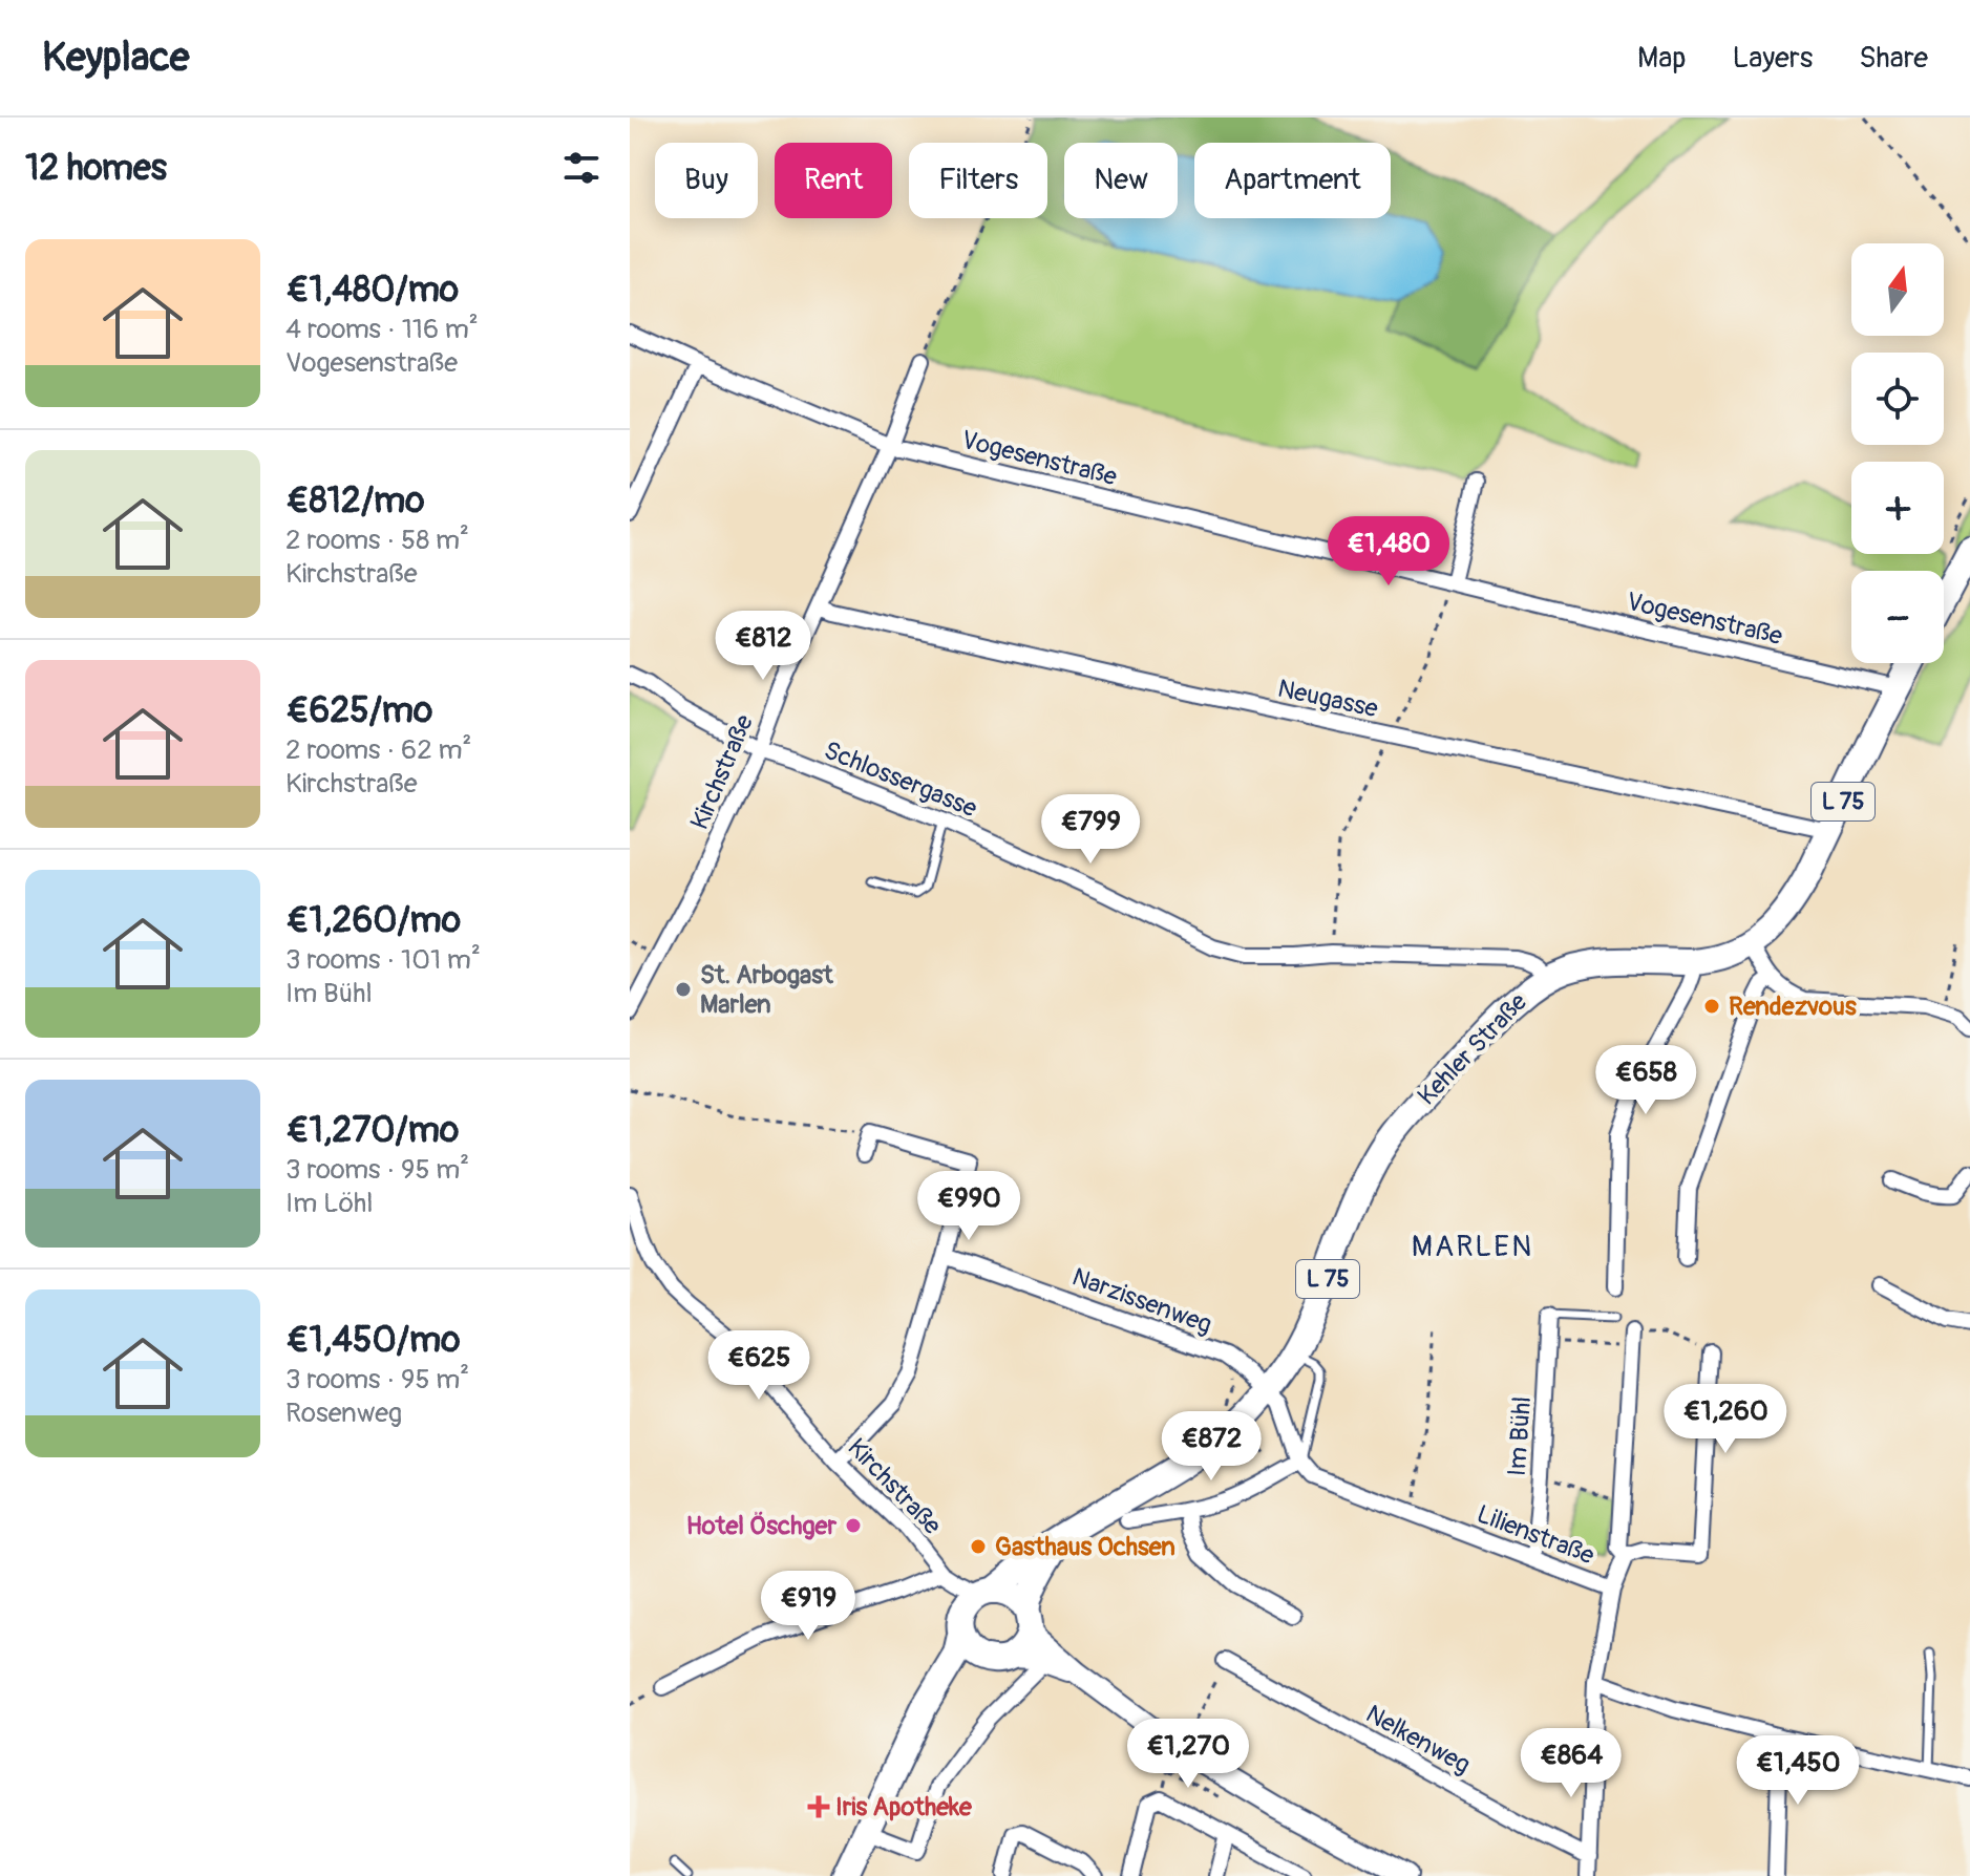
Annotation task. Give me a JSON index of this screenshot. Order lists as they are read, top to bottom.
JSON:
{
  "streets": {
    "main road": ["L 75", "Kehler Straße"],
    "street": [
      "Vogesenstraße",
      "Neugasse",
      "Kirchstraße",
      "Schlossergasse",
      "Narzissenweg",
      "Im Bühl",
      "Lilienstraße",
      "Nelkenweg"
    ]
  },
  "crossings": [
    ["Vogesenstraße", "Kirchstraße"],
    ["Vogesenstraße", "Kehler Straße"],
    ["Neugasse", "Kirchstraße"],
    ["Neugasse", "Kehler Straße"],
    ["Kirchstraße", "Schlossergasse"],
    ["Kirchstraße", "Kehler Straße"],
    ["Schlossergasse", "Kehler Straße"],
    ["Kehler Straße", "Narzissenweg"],
    ["Im Bühl", "Lilienstraße"],
    ["Lilienstraße", "Nelkenweg"]
  ],
  "districts": ["MARLEN"],
  "places": {
    "other": [
      "St. Arbogast Marlen",
      "Rendezvous",
      "Hotel Öschger",
      "Gasthaus Ochsen"
    ],
    "health": ["Iris Apotheke"]
  },
  "north": "top",
  "page": {
    "header": "Keyplace",
    "nav": ["Map", "Layers", "Share"],
    "heading": "12 homes",
    "chip": [
      "Buy",
      "Rent",
      "Filters",
      "New",
      "Apartment"
    ],
    "list": [
      {
        "name": "€1,480/mo",
        "note": "4 rooms · 116 m² · Vogesenstraße"
      },
      {
        "name": "€812/mo",
        "note": "2 rooms · 58 m² · Kirchstraße"
      },
      {
        "name": "€625/mo",
        "note": "2 rooms · 62 m² · Kirchstraße"
      },
      {
        "name": "€1,260/mo",
        "note": "3 rooms · 101 m² · Im Bühl"
      },
      {
        "name": "€1,270/mo",
        "note": "3 rooms · 95 m² · Im Löhl"
      },
      {
        "name": "€1,450/mo",
        "note": "3 rooms · 95 m² · Rosenweg"
      }
    ],
    "map_buttons": ["+", "−"],
    "price": [
      "€1,480",
      "€812",
      "€799",
      "€658",
      "€990",
      "€625",
      "€1,260",
      "€872",
      "€919",
      "€1,270",
      "€864",
      "€1,450"
    ]
  }
}
